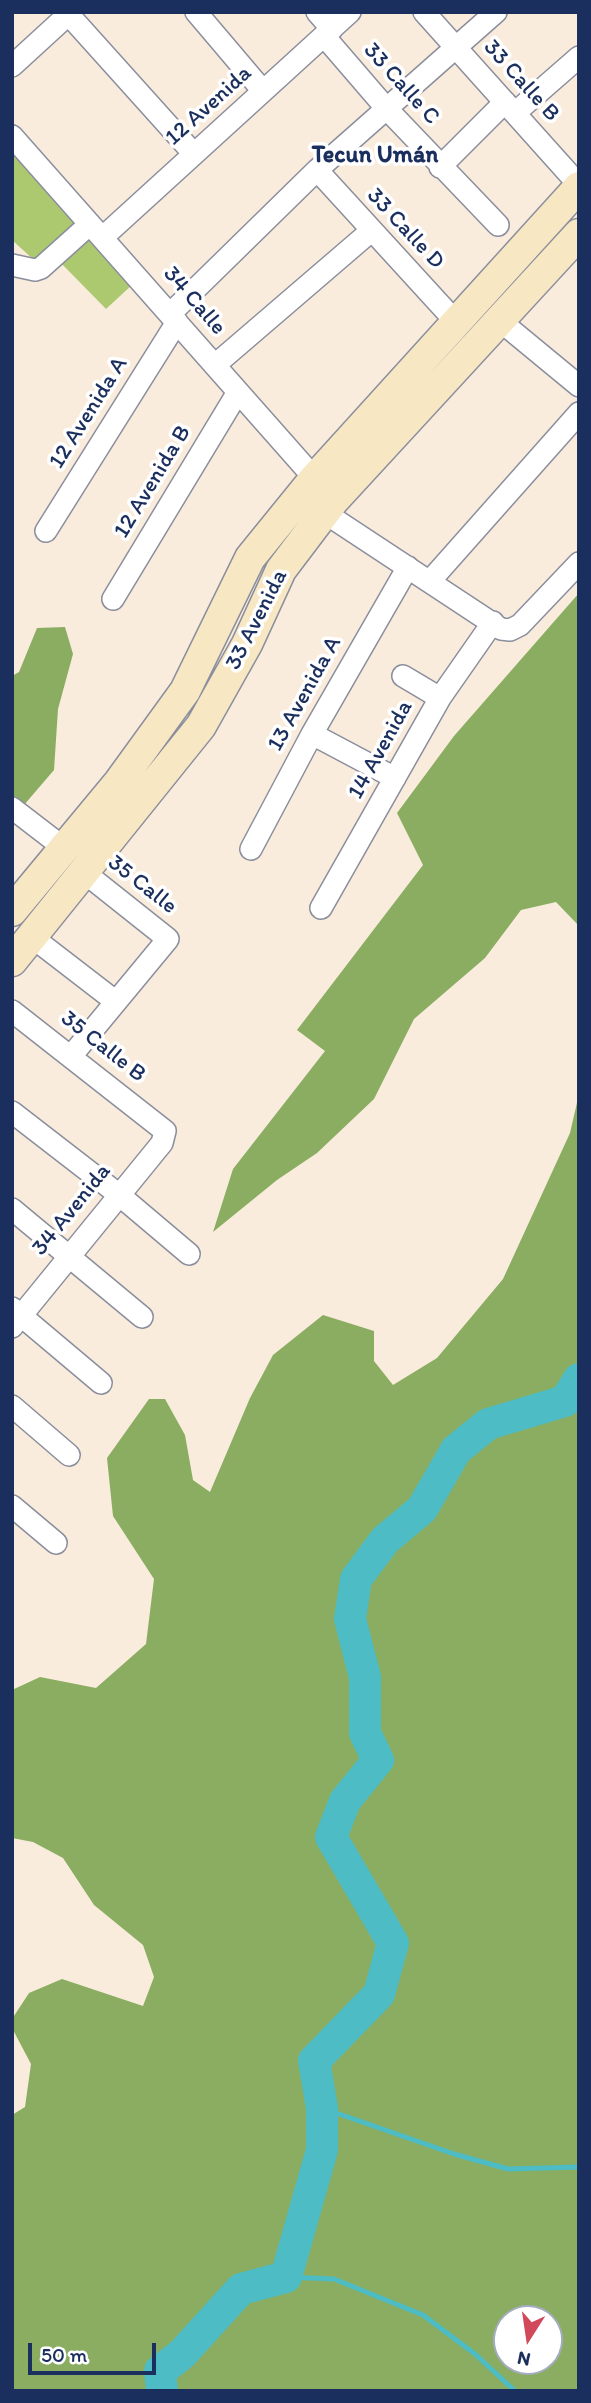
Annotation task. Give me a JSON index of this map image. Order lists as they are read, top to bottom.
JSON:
{
  "streets": {
    "street": [
      "33 Calle B",
      "33 Calle C",
      "12 Avenida",
      "33 Calle D",
      "34 Calle",
      "12 Avenida A",
      "12 Avenida B",
      "33 Avenida",
      "13 Avenida A",
      "14 Avenida",
      "35 Calle",
      "35 Calle B",
      "34 Avenida"
    ]
  },
  "crossings": [
    ["33 Calle B", "12 Avenida A"],
    ["33 Calle B", "33 Avenida"],
    ["33 Calle C", "12 Avenida"],
    ["33 Calle C", "12 Avenida A"],
    ["12 Avenida", "34 Calle"],
    ["33 Calle D", "12 Avenida A"],
    ["33 Calle D", "33 Avenida"],
    ["34 Calle", "12 Avenida A"],
    ["34 Calle", "12 Avenida B"],
    ["34 Calle", "33 Avenida"],
    ["34 Calle", "13 Avenida A"],
    ["34 Calle", "14 Avenida"],
    ["33 Avenida", "35 Calle"],
    ["35 Calle B", "34 Avenida"]
  ],
  "districts": ["Tecun Umán"],
  "scale_bar": "50 m",
  "north": "bottom"
}
